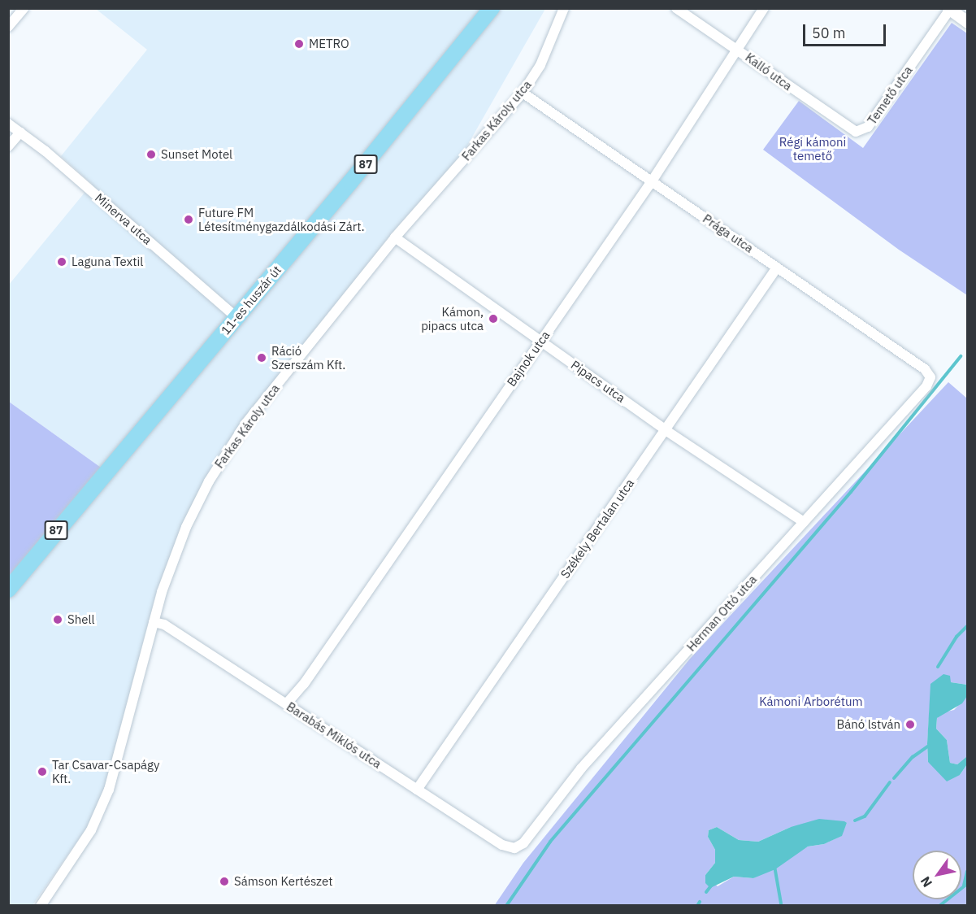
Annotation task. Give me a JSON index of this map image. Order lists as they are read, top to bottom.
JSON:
{
  "streets": {
    "main road": ["87", "11-es huszár út"],
    "street": [
      "Kalló utca",
      "Temető utca",
      "Farkas Károly utca",
      "Minerva utca",
      "Prága utca",
      "Bajnok utca",
      "Pipacs utca",
      "Székely Bertalan utca",
      "Herman Ottó utca",
      "Barabás Miklós utca"
    ]
  },
  "crossings": [
    ["Kalló utca", "Temető utca"],
    ["Kalló utca", "Bajnok utca"],
    ["Farkas Károly utca", "Prága utca"],
    ["Farkas Károly utca", "Pipacs utca"],
    ["Farkas Károly utca", "Barabás Miklós utca"],
    ["Minerva utca", "11-es huszár út"],
    ["Prága utca", "Bajnok utca"],
    ["Prága utca", "Székely Bertalan utca"],
    ["Prága utca", "Herman Ottó utca"],
    ["Bajnok utca", "Pipacs utca"],
    ["Bajnok utca", "Barabás Miklós utca"],
    ["Pipacs utca", "Székely Bertalan utca"],
    ["Pipacs utca", "Herman Ottó utca"],
    ["Székely Bertalan utca", "Barabás Miklós utca"],
    ["Herman Ottó utca", "Barabás Miklós utca"]
  ],
  "parks": ["Régi kámoni temető", "Kámoni Arborétum"],
  "places": [
    "METRO",
    "Sunset Motel",
    "Future FM Létesítménygazdálkodási Zárt.",
    "Laguna Textil",
    "Kámon, pipacs utca",
    "Ráció Szerszám Kft.",
    "Shell",
    "Bánó lstván",
    "Tar Csavar-Csapágy Kft.",
    "Sámson Kertészet"
  ],
  "scale_bar": "50 m",
  "north": "bottom left"
}
